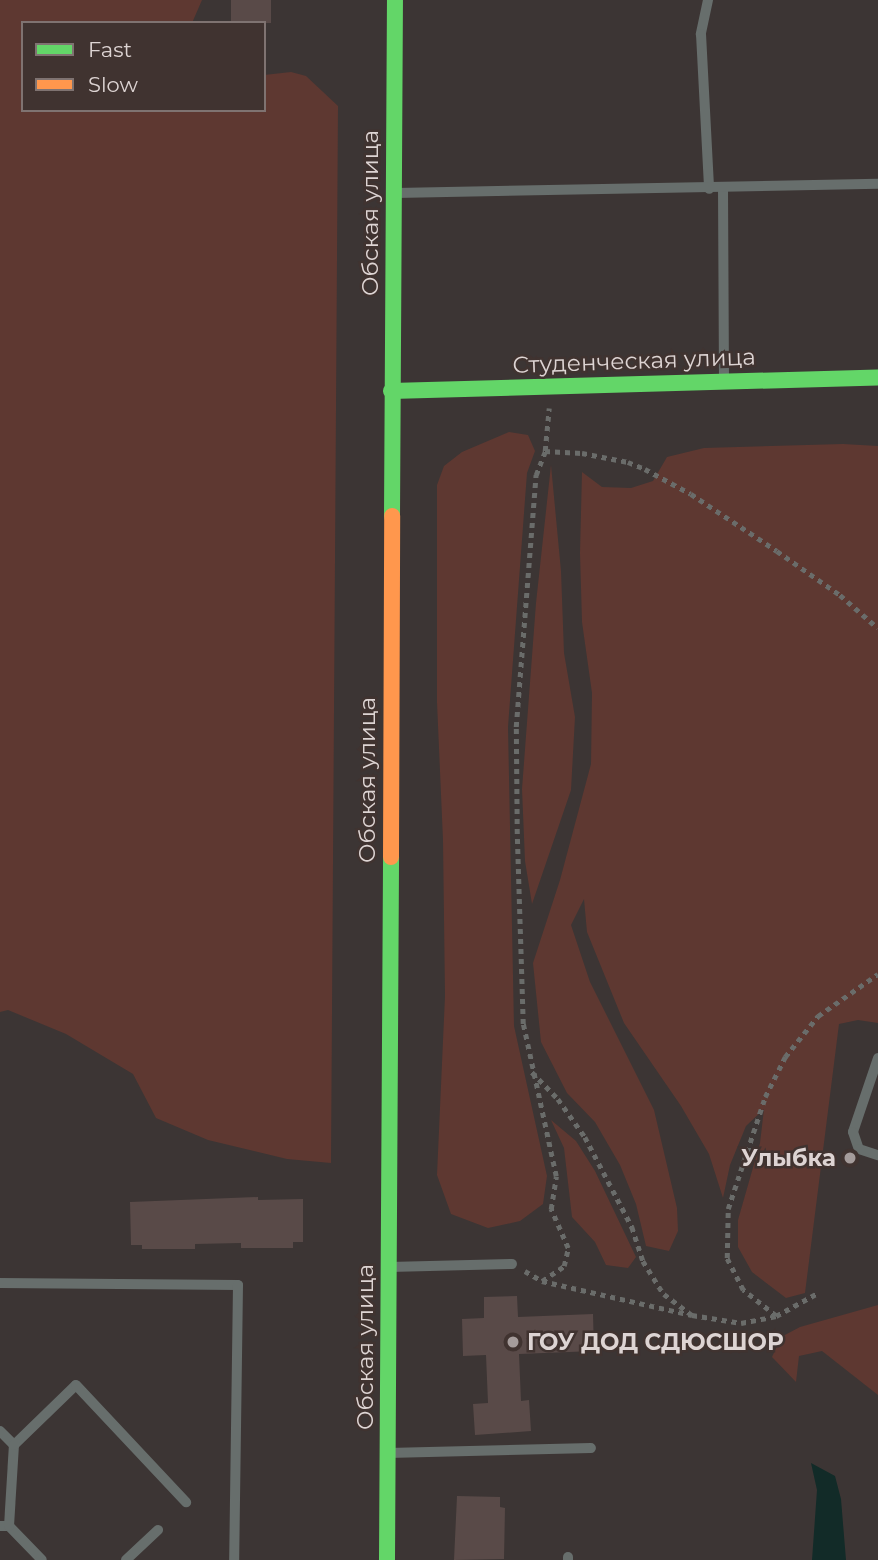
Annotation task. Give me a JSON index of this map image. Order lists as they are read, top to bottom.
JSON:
{
  "streets": {
    "street": ["Обская улица", "Студенческая улица"]
  },
  "crossings": [
    ["Обская улица", "Студенческая улица"]
  ],
  "places": ["Улыбка", "ГОУ ДОД СДЮСШОР"],
  "legend": ["Fast", "Slow"]
}
